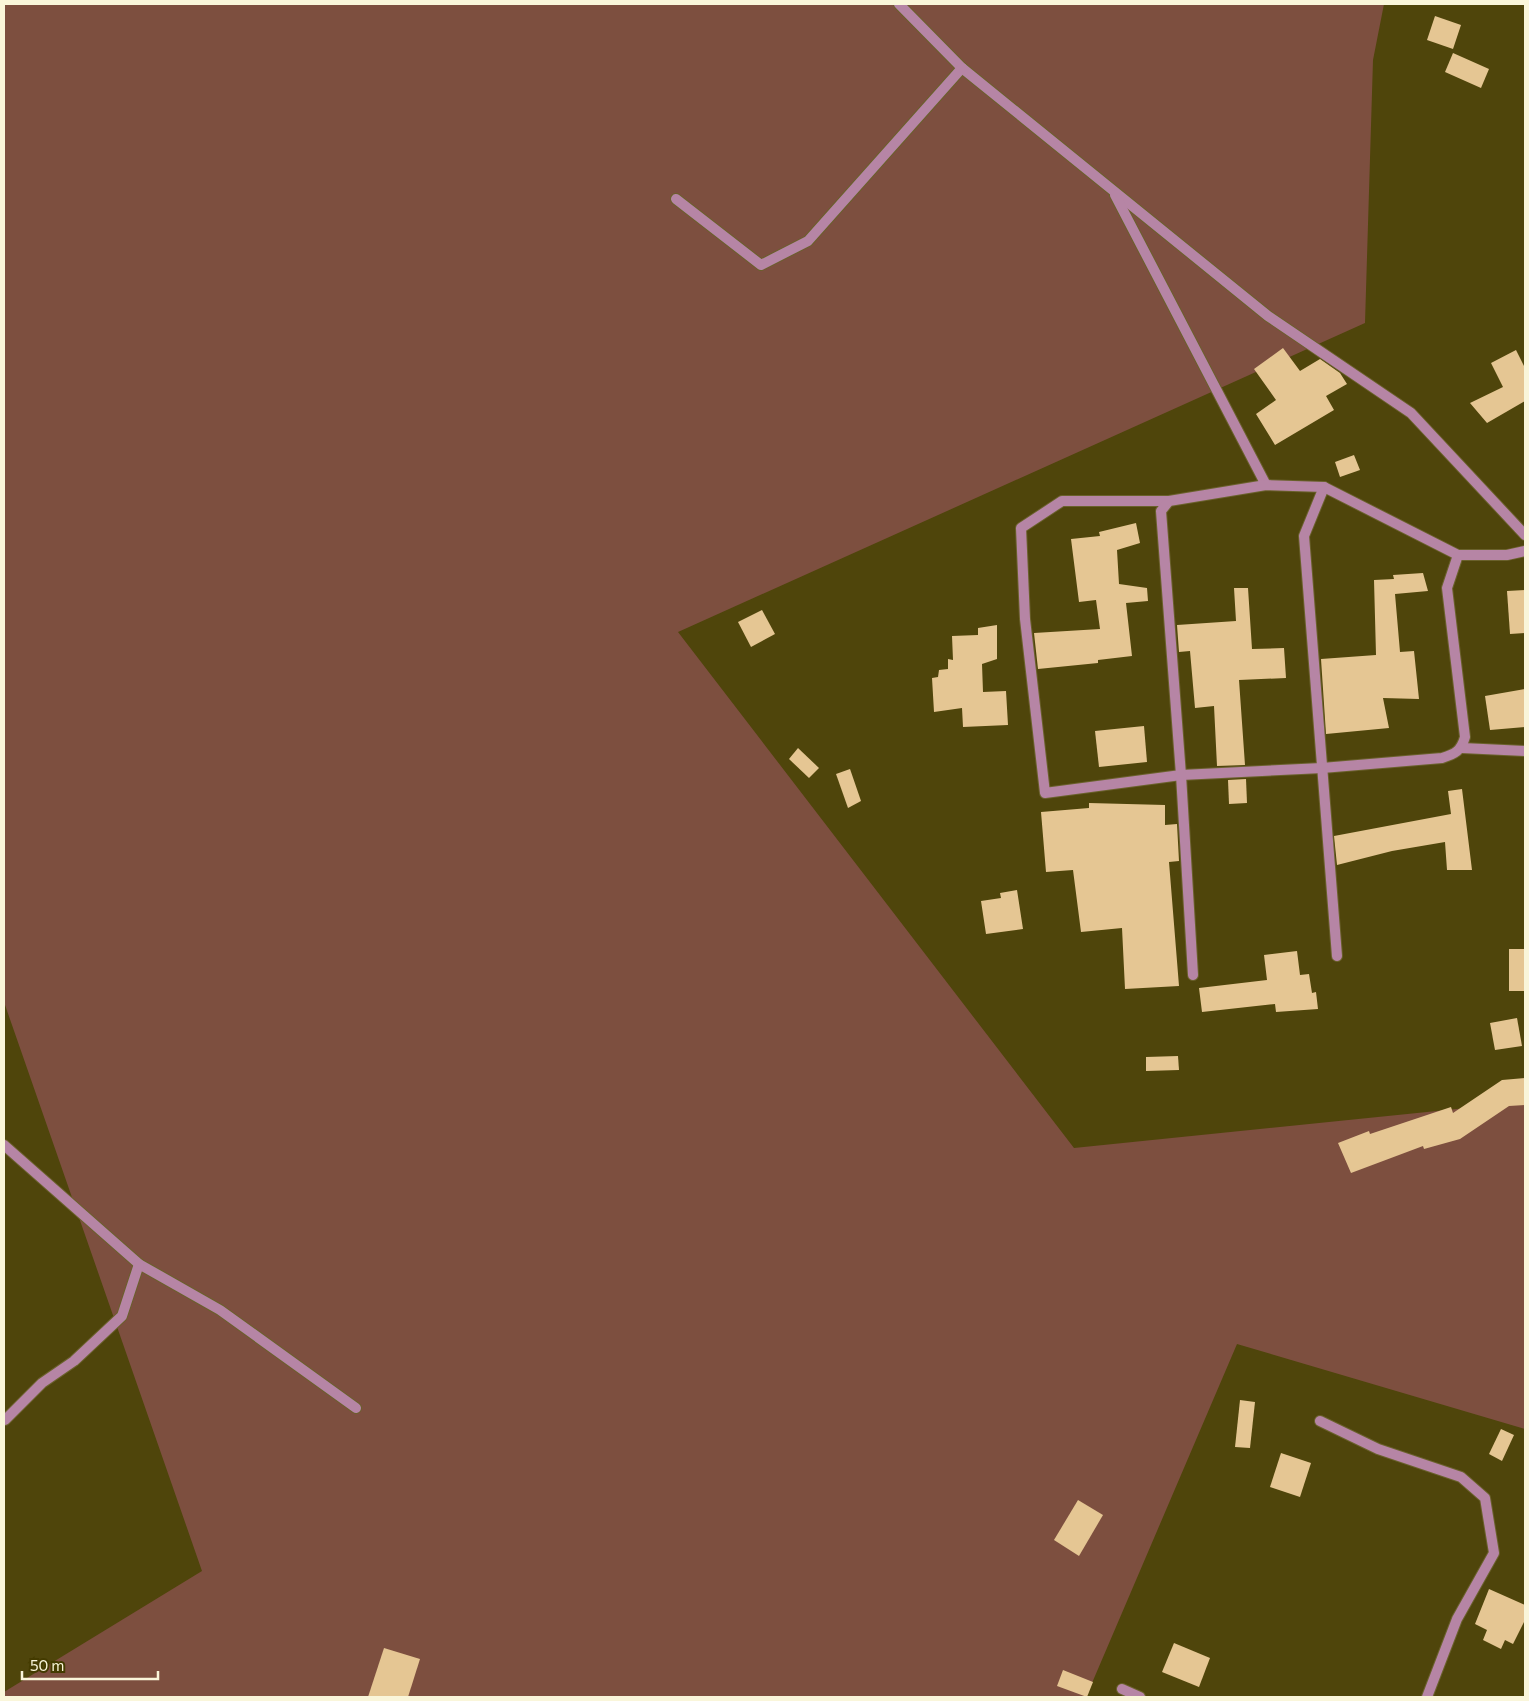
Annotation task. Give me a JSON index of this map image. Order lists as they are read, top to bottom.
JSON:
{
  "scale_bar": "50 m"
}
